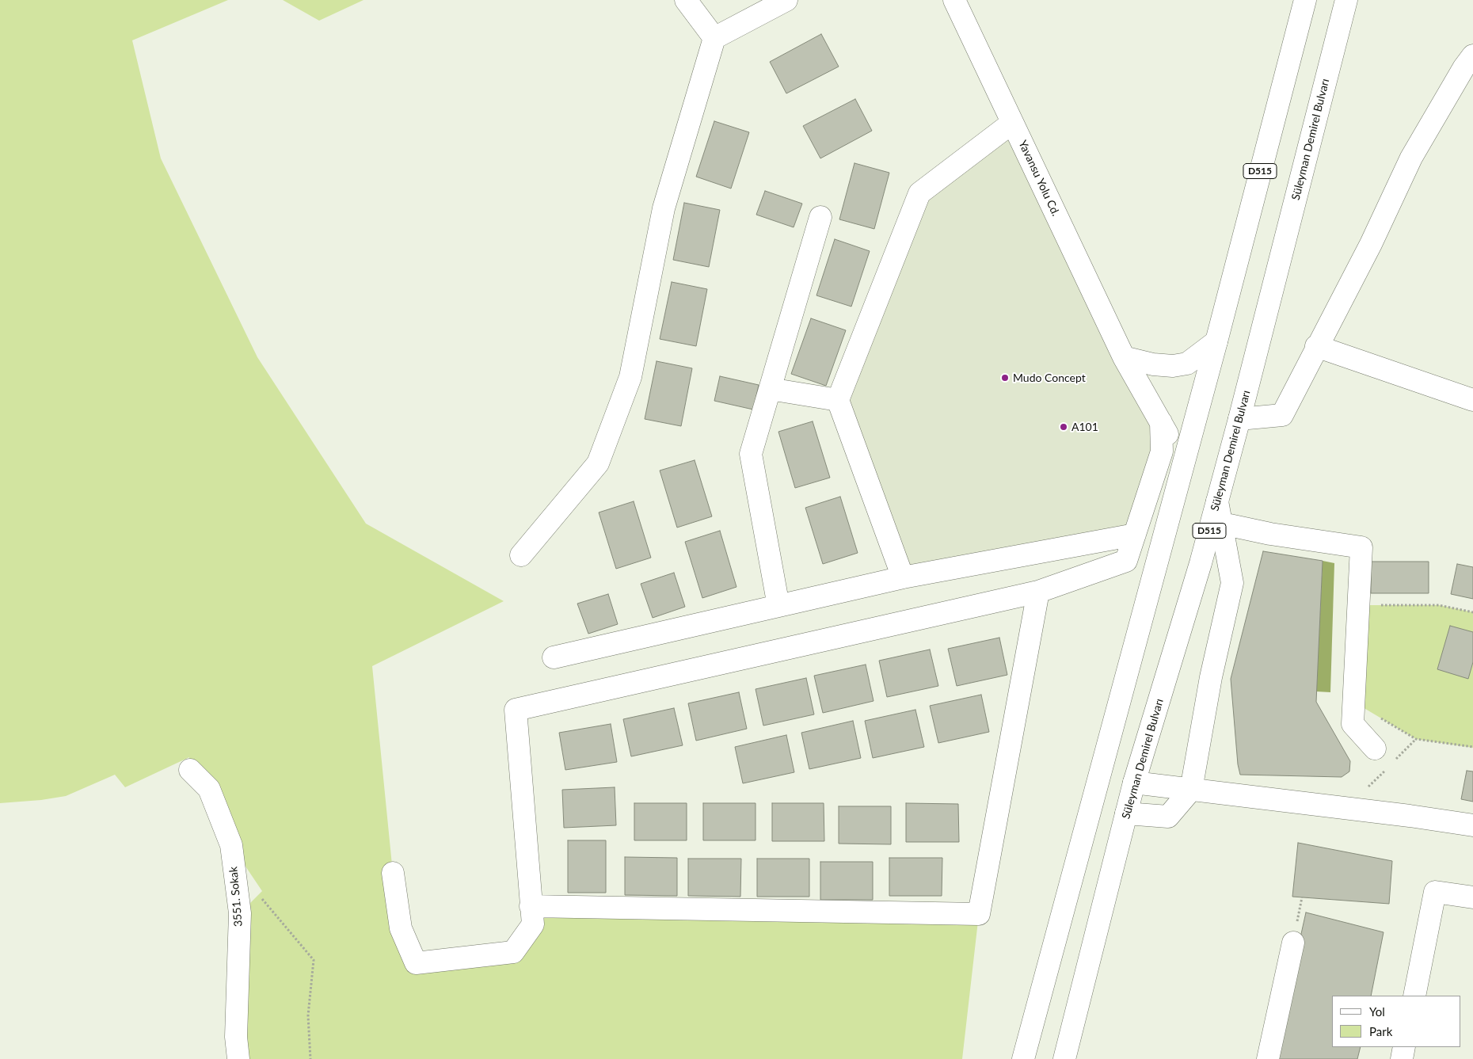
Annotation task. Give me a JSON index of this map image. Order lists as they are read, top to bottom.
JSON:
{
  "streets": {
    "main road": [
      "Süleyman Demirel Bulvarı",
      "D515",
      "Yavansu Yolu Cd.",
      "3551. Sokak"
    ]
  },
  "crossings": [
    ["D515", "Yavansu Yolu Cd."]
  ],
  "places": ["Mudo Concept", "A101"],
  "legend": ["Yol", "Park"]
}
